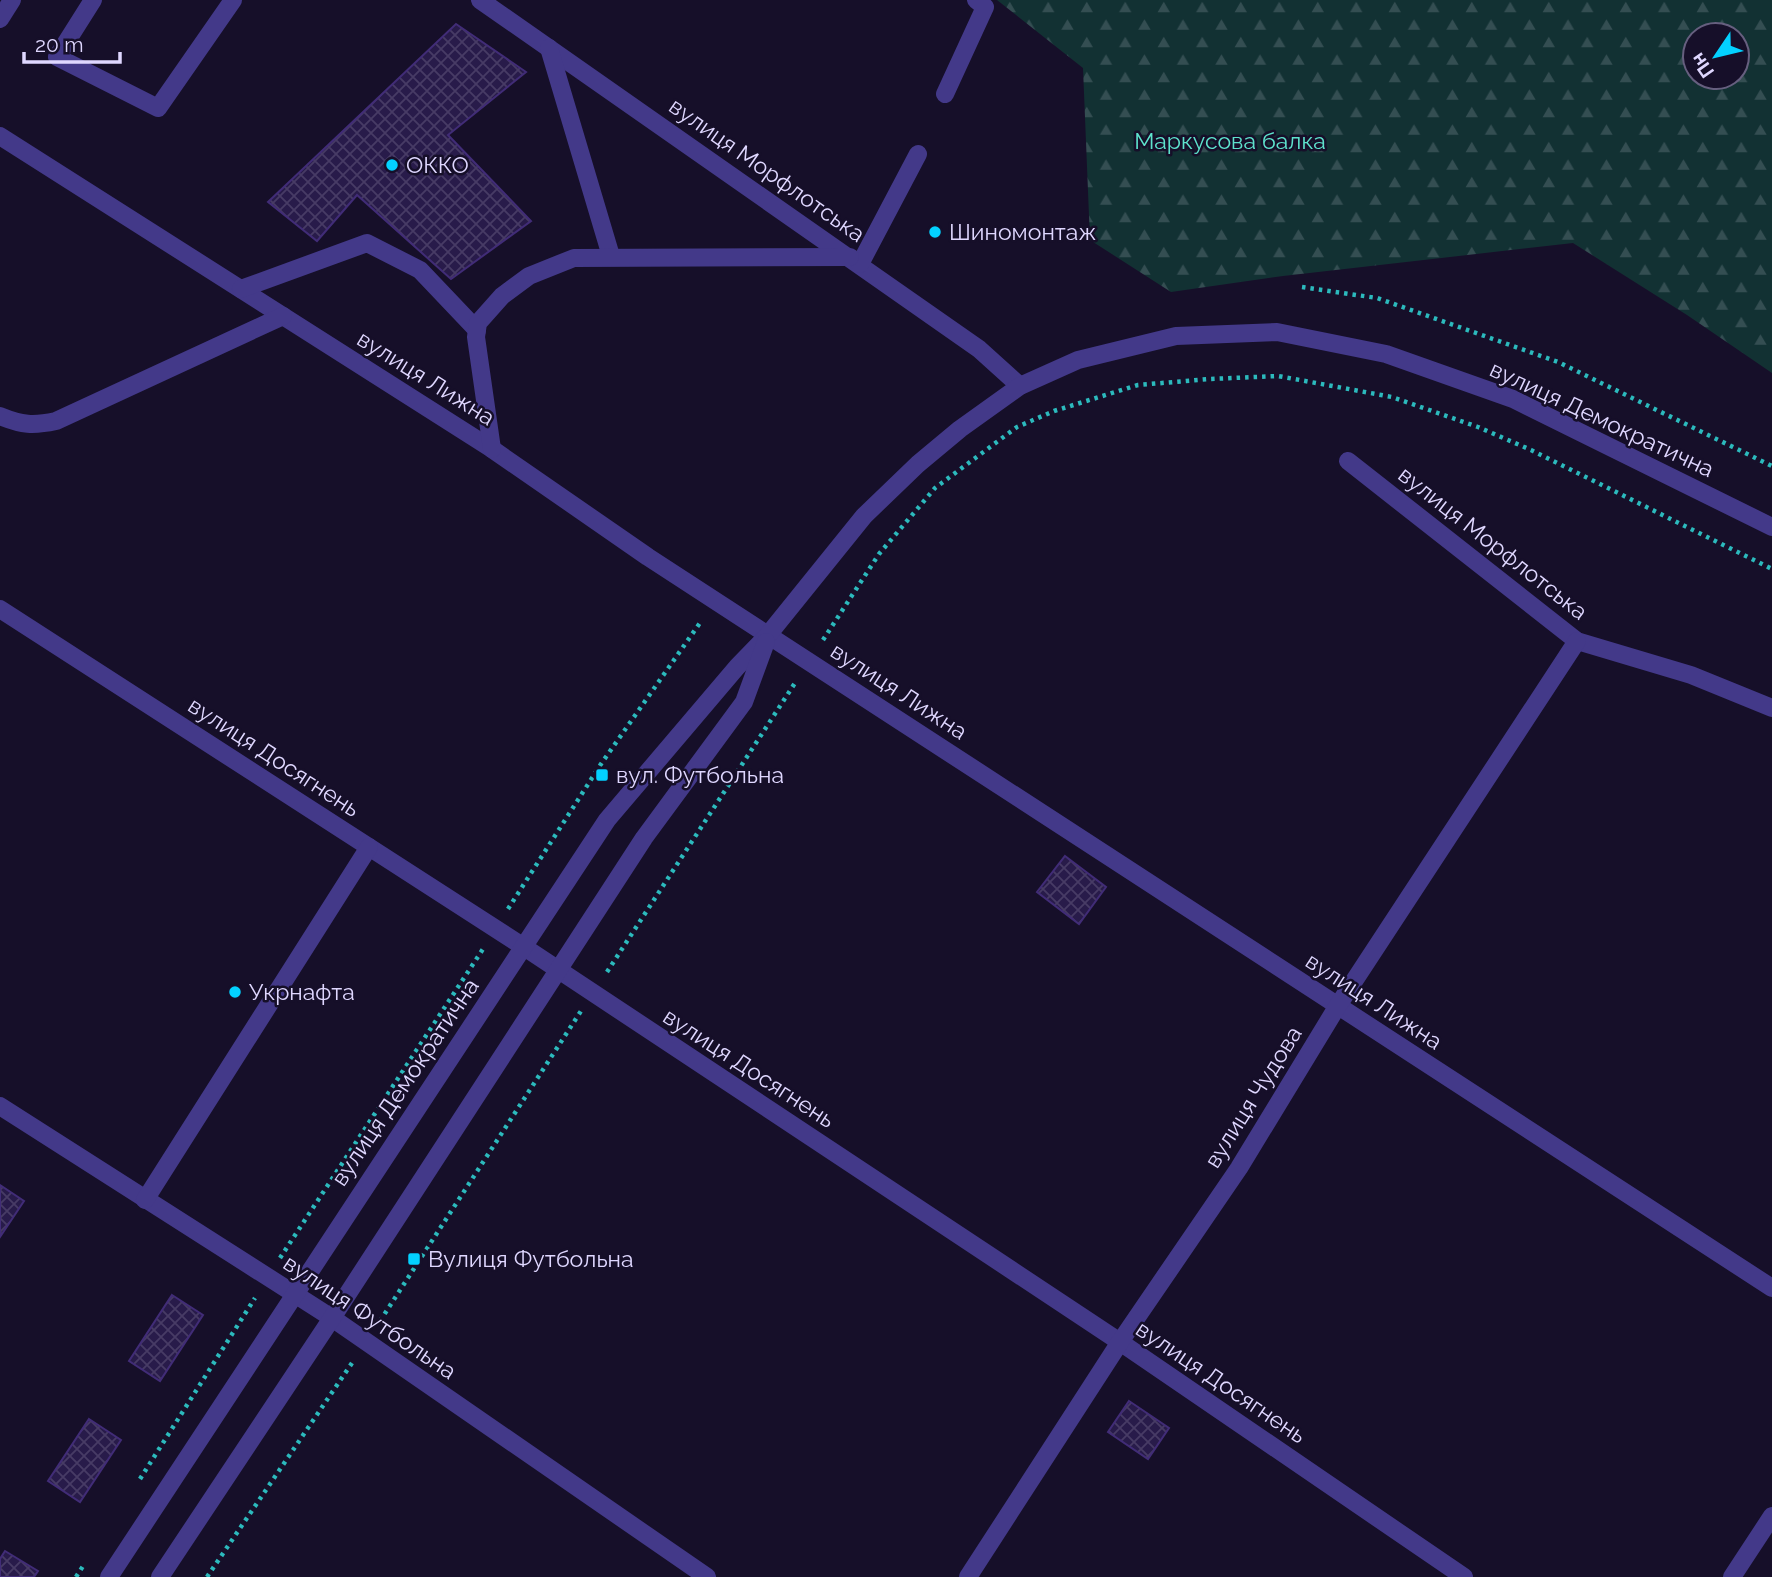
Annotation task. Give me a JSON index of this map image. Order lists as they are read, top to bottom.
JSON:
{
  "streets": {
    "street": [
      "вулиця Морфлотська",
      "вулиця Лижна",
      "вулиця Демократична",
      "вулиця Досягнень",
      "вулиця Чудова",
      "вулиця Футбольна"
    ]
  },
  "crossings": [
    ["вулиця Морфлотська", "вулиця Демократична"],
    ["вулиця Морфлотська", "вулиця Чудова"],
    ["вулиця Лижна", "вулиця Демократична"],
    ["вулиця Лижна", "вулиця Чудова"],
    ["вулиця Демократична", "вулиця Досягнень"],
    ["вулиця Демократична", "вулиця Футбольна"],
    ["вулиця Досягнень", "вулиця Чудова"]
  ],
  "parks": ["Маркусова балка"],
  "places": {
    "other": ["ОККО", "Шиномонтаж", "Укрнафта"],
    "transit": ["вул. Футбольна", "Вулиця Футбольна"]
  },
  "scale_bar": "20 m",
  "north": "bottom left"
}
